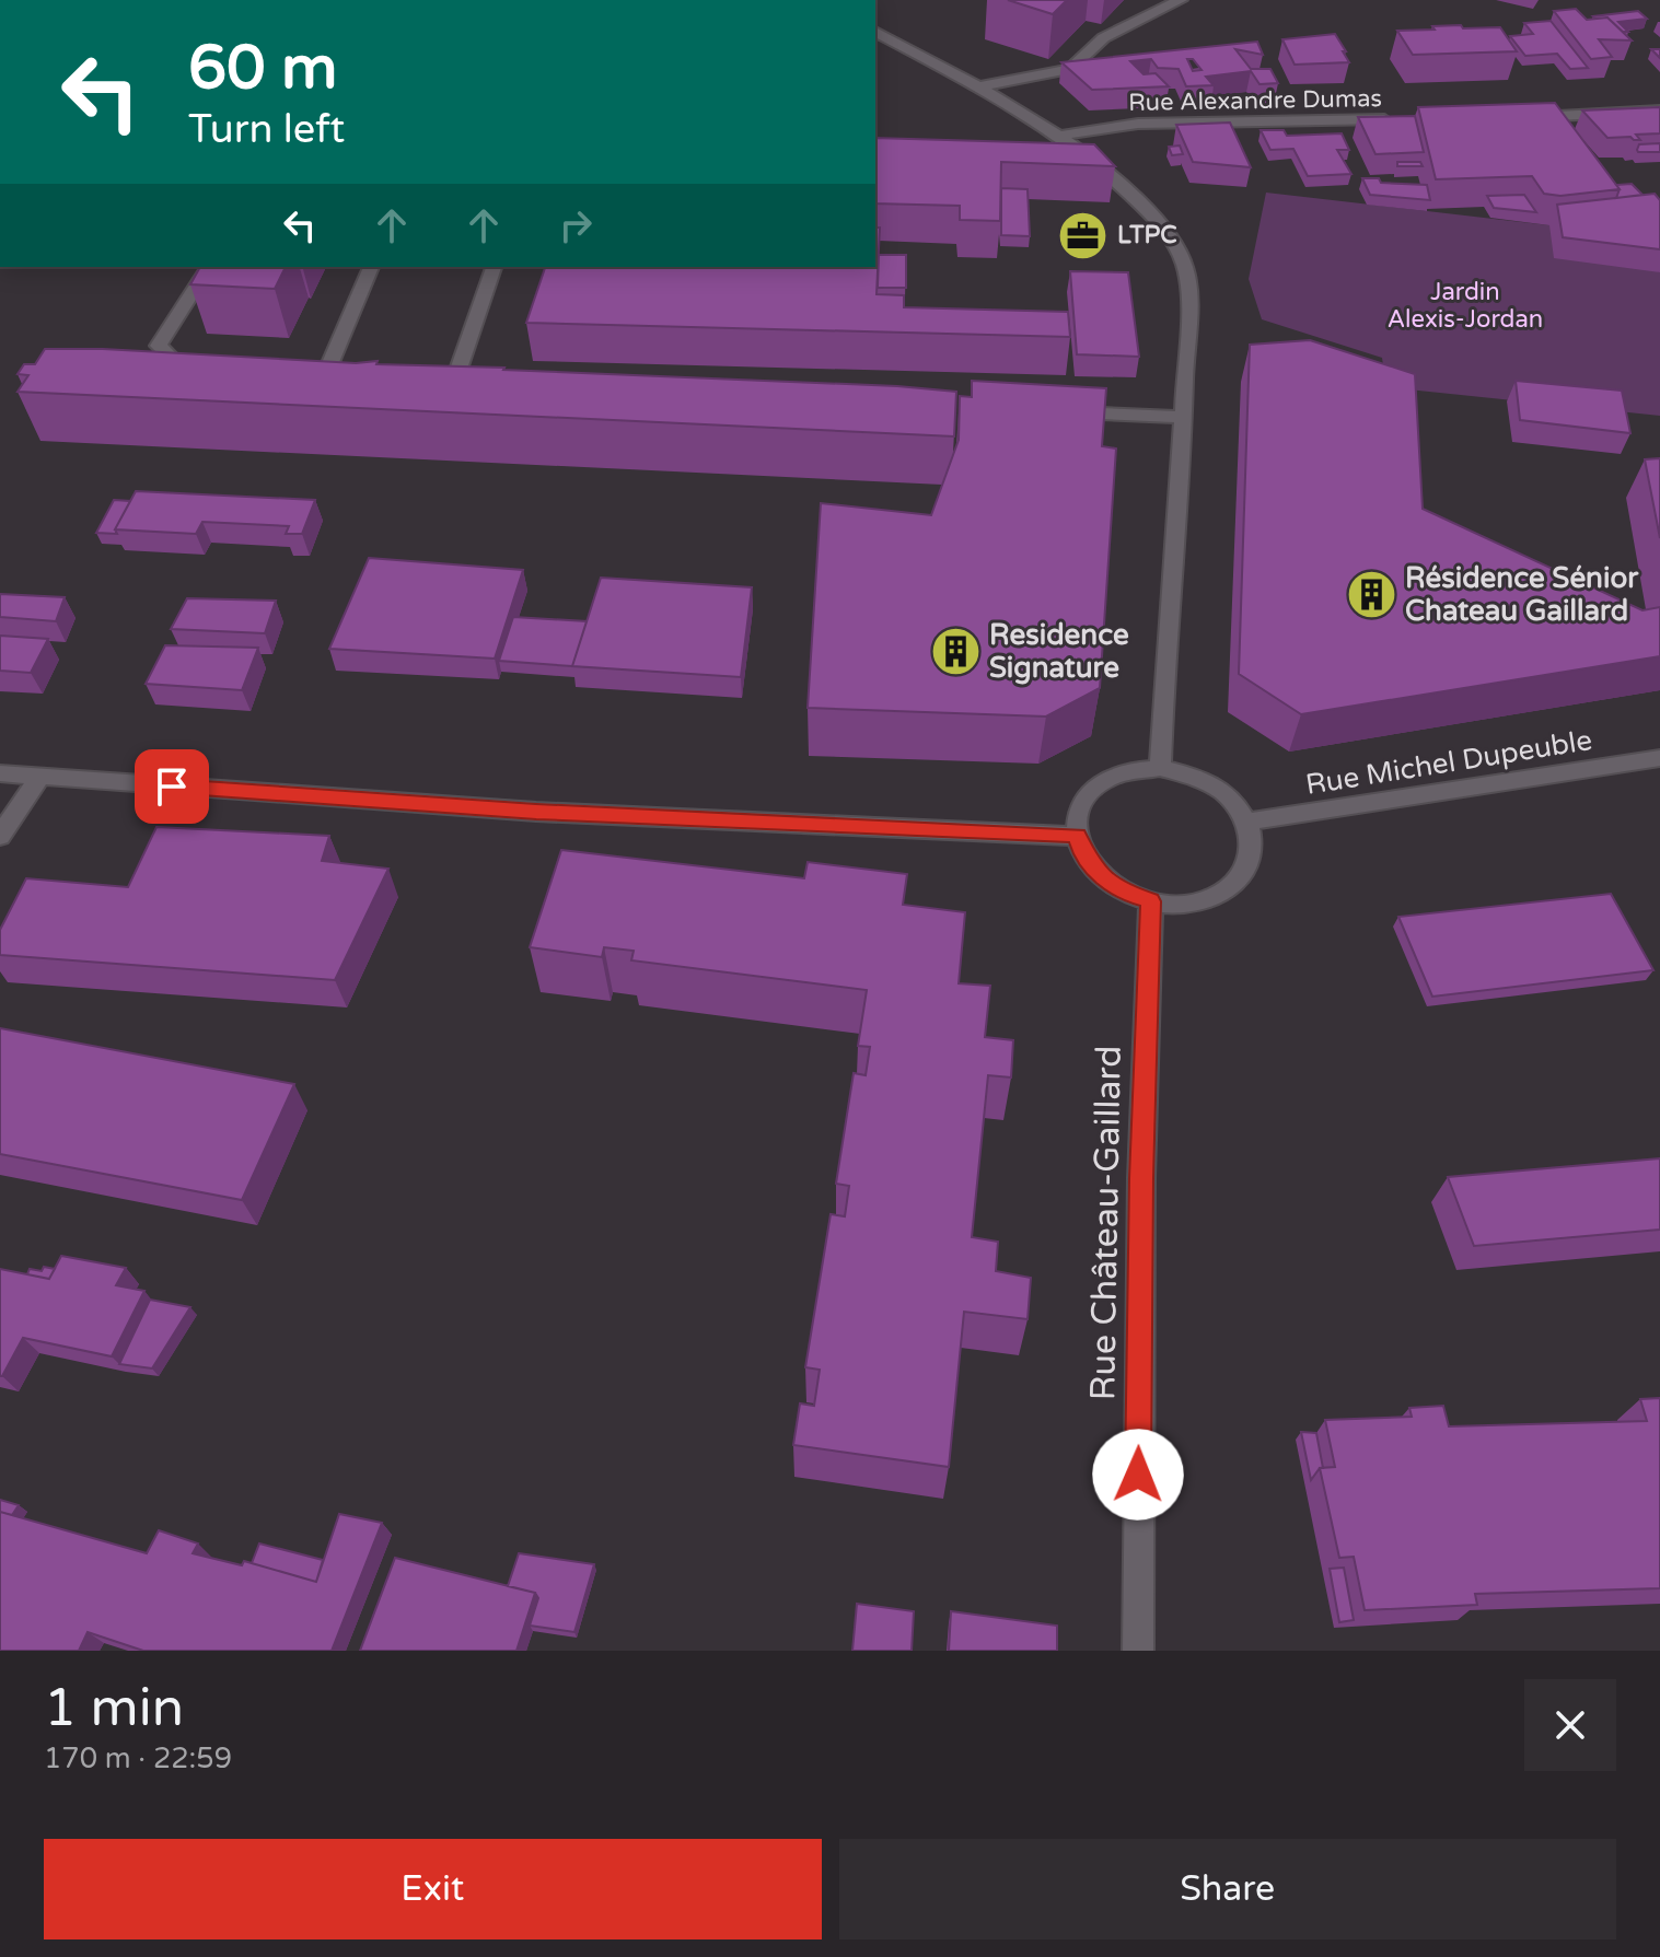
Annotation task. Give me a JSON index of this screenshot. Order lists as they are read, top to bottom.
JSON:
{
  "streets": {
    "street": ["Rue Alexandre Dumas", "Rue Michel Dupeuble", "Rue Château-Gaillard"]
  },
  "crossings": [
    ["Rue Michel Dupeuble", "Rue Château-Gaillard"]
  ],
  "parks": ["Jardin Alexis-Jordan"],
  "places": {
    "office": ["LTPC"],
    "building": ["Résidence Sénior Chateau Gaillard", "Residence Signature"]
  },
  "page": {
    "turn": ["60 m", "Turn left"],
    "heading": ["1 min", "170 m · 22:59"],
    "buttons": ["Exit", "Share"]
  }
}
